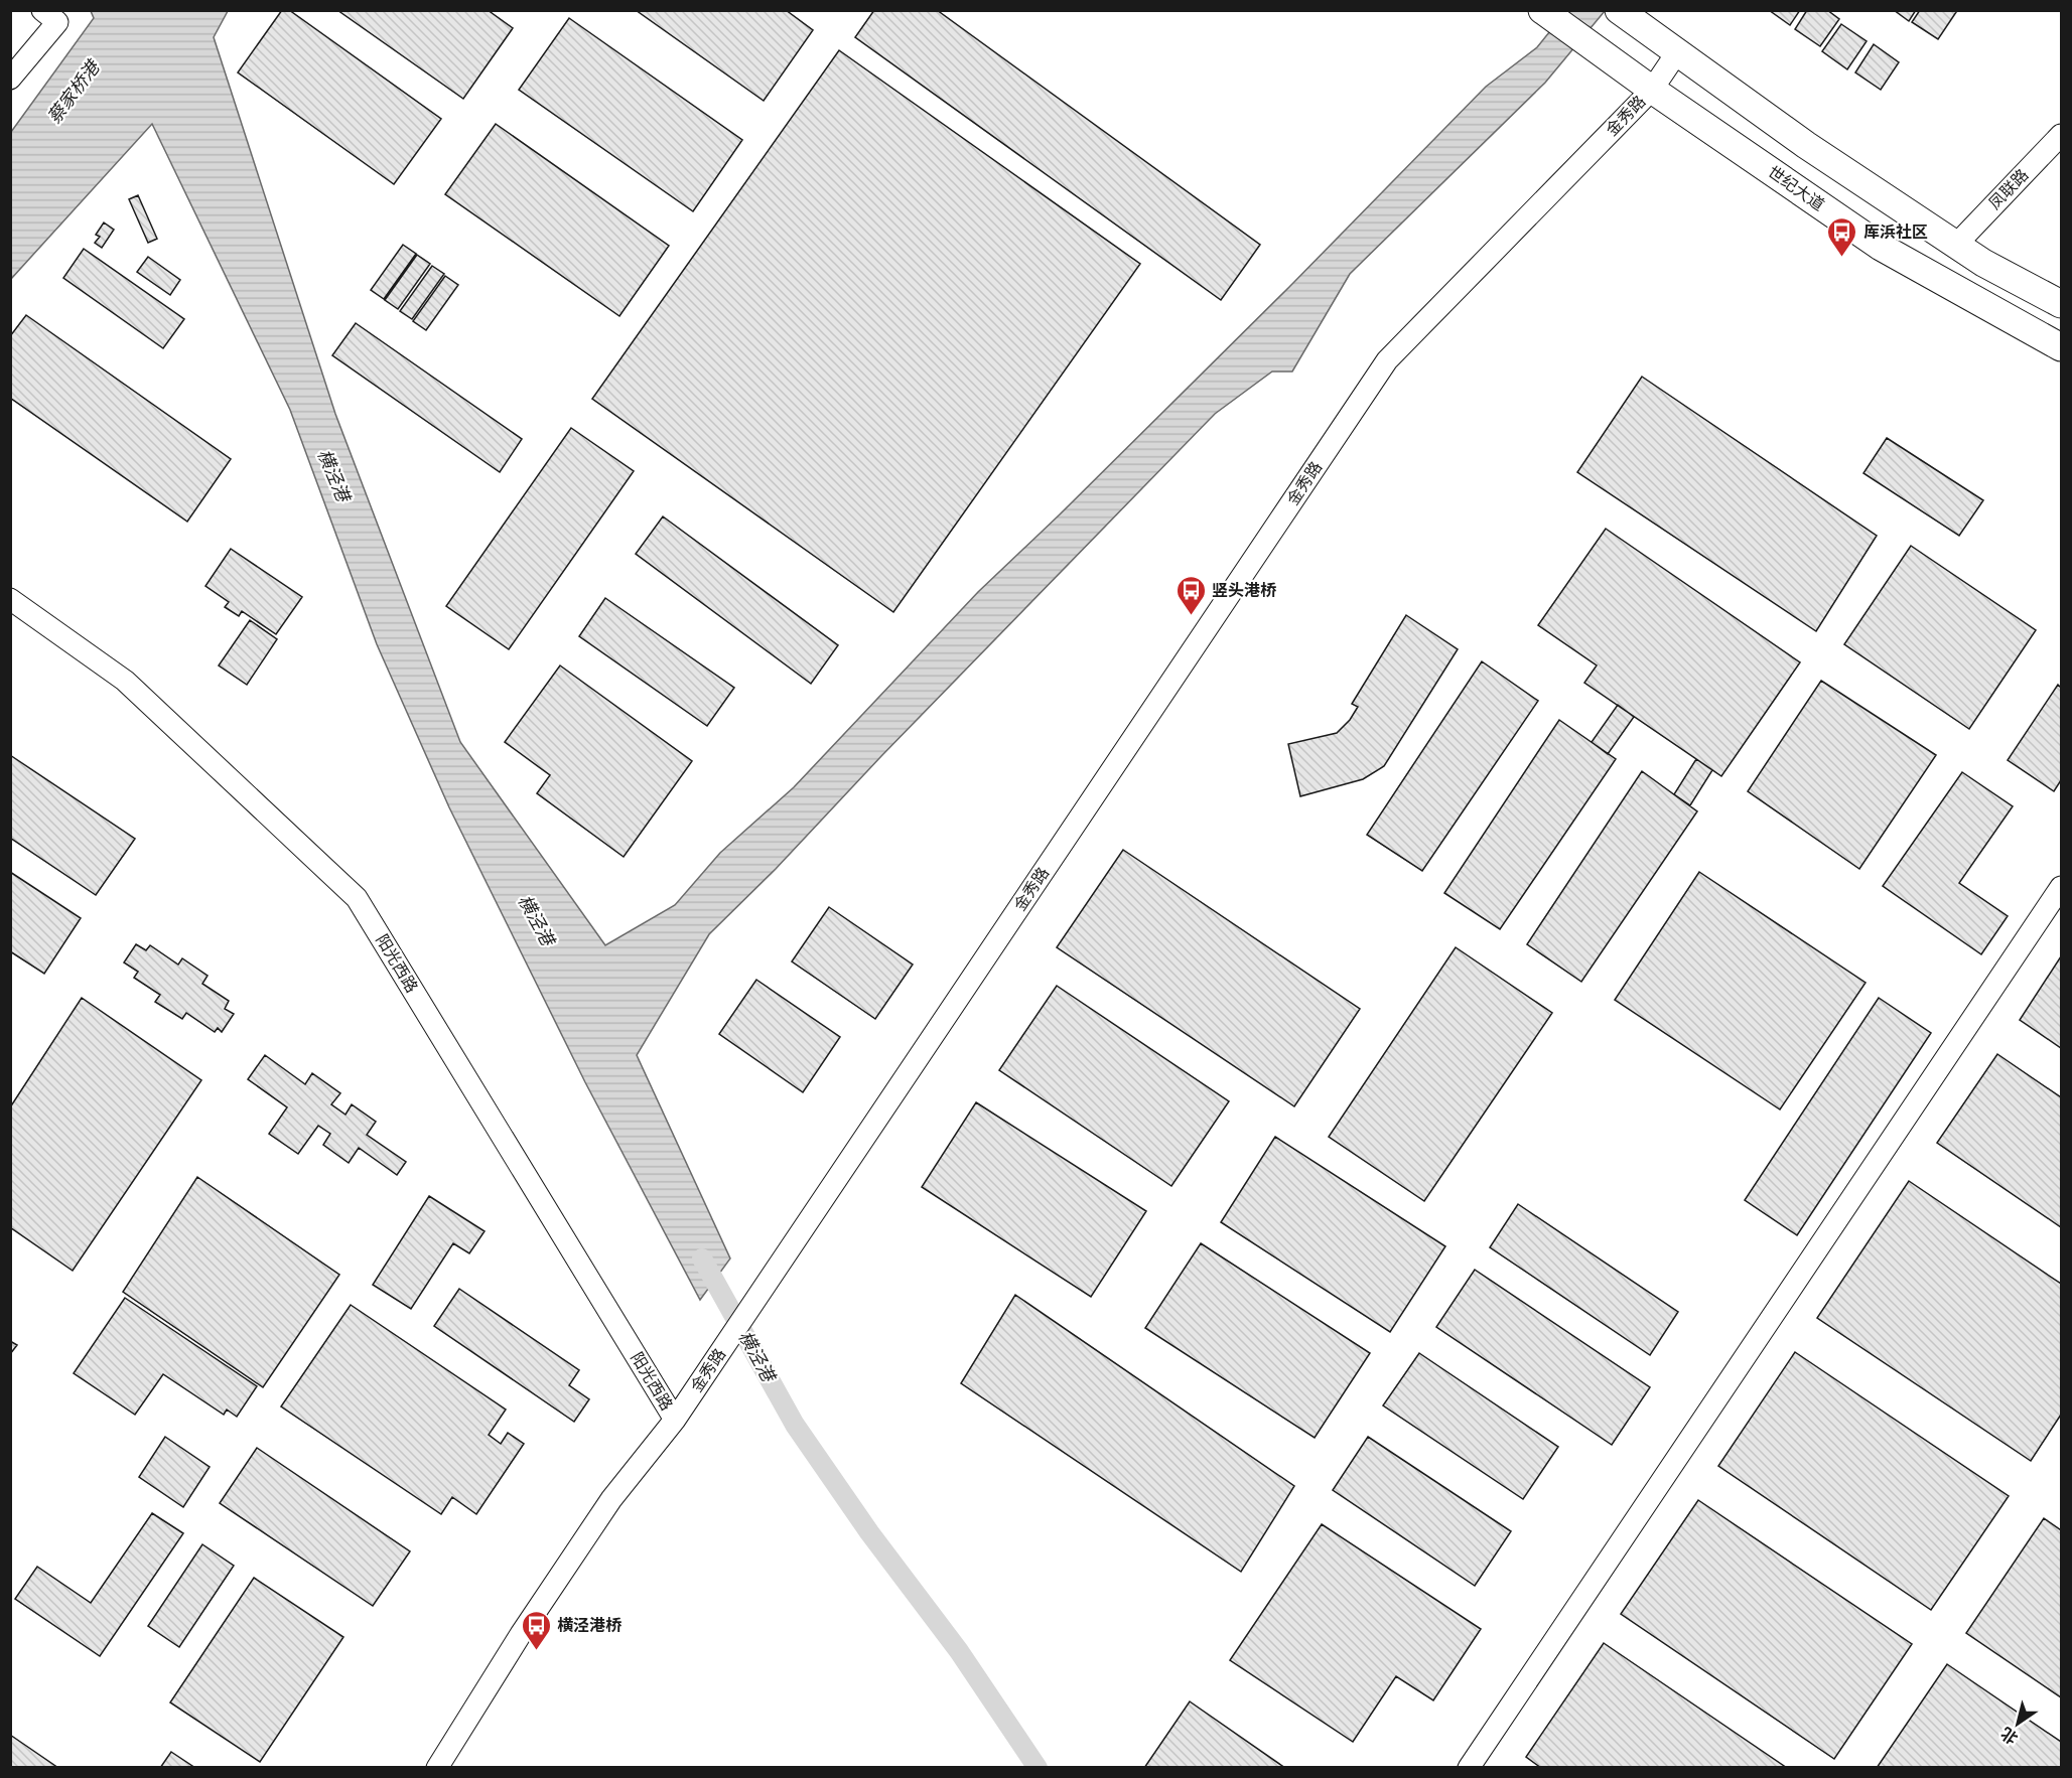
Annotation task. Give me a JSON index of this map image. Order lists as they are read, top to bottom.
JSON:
{
  "streets": {
    "main road": ["世纪大道"],
    "street": ["金秀路", "凤联路", "阳光西路"]
  },
  "crossings": [
    ["金秀路", "世纪大道"],
    ["金秀路", "阳光西路"]
  ],
  "water": ["蔡家桥港", "横泾港"],
  "places": {
    "bus stop": ["厍浜社区", "竖头港桥", "横泾港桥"]
  },
  "north": "bottom left"
}
